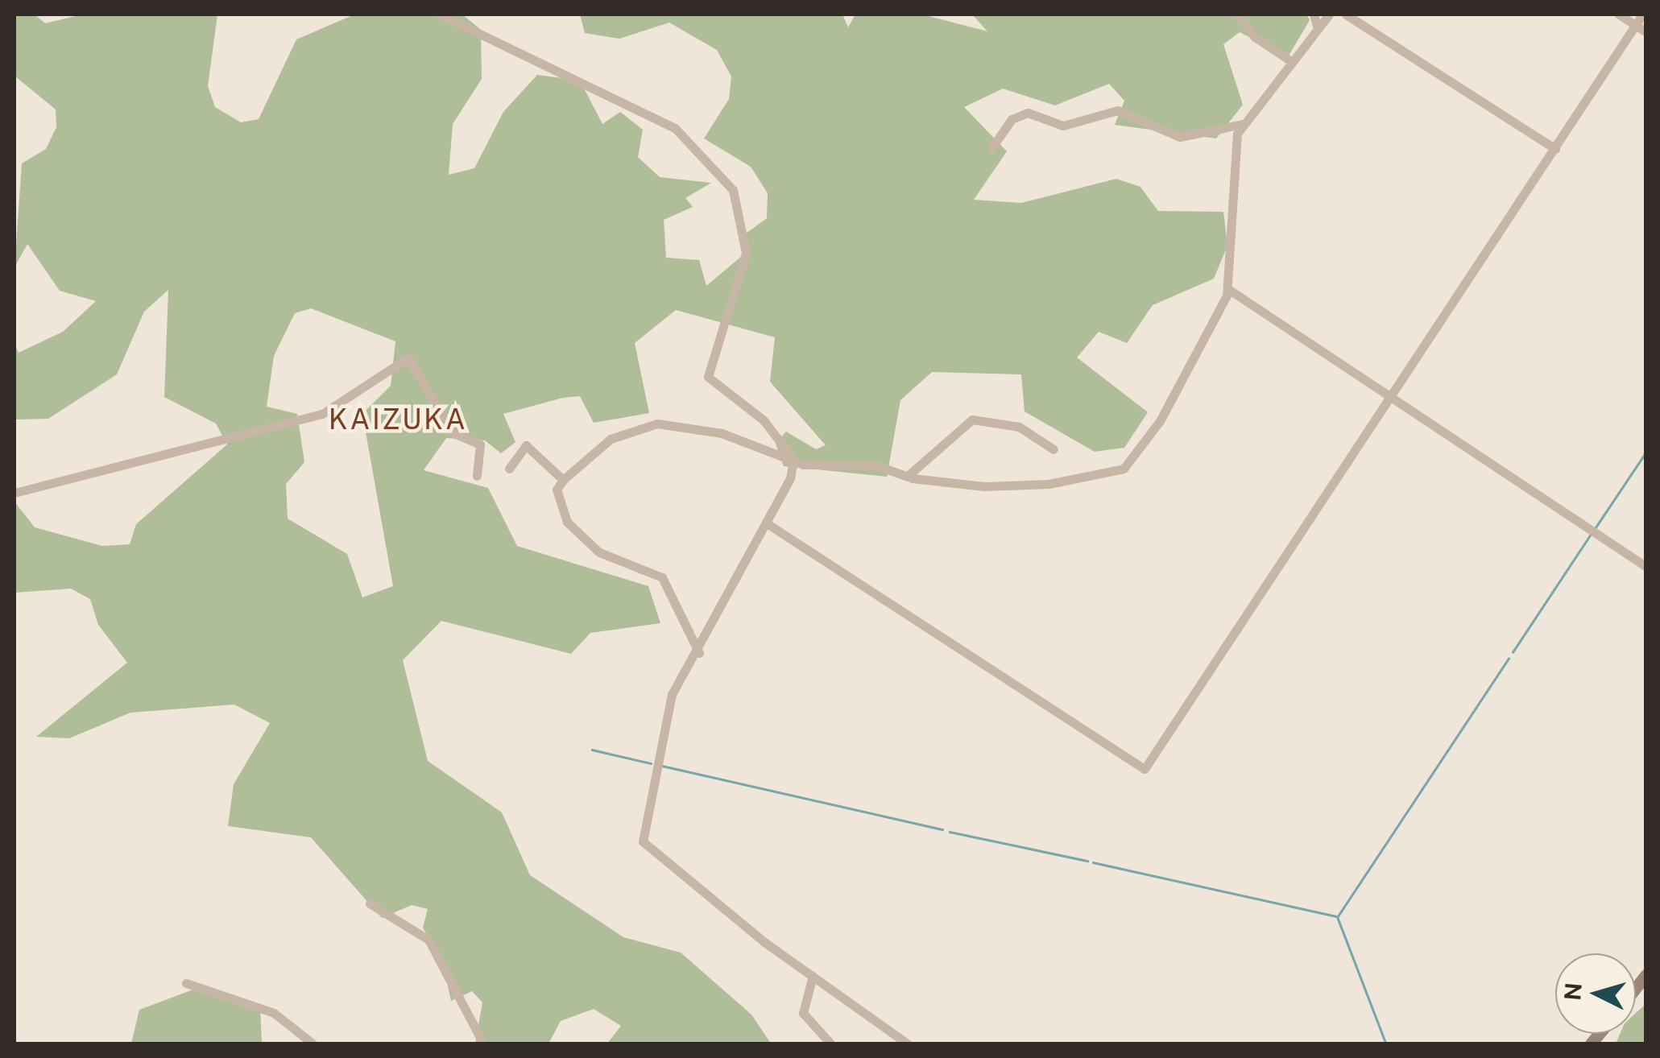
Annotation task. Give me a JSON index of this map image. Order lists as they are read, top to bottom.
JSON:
{
  "districts": ["KAIZUKA"],
  "north": "left"
}
